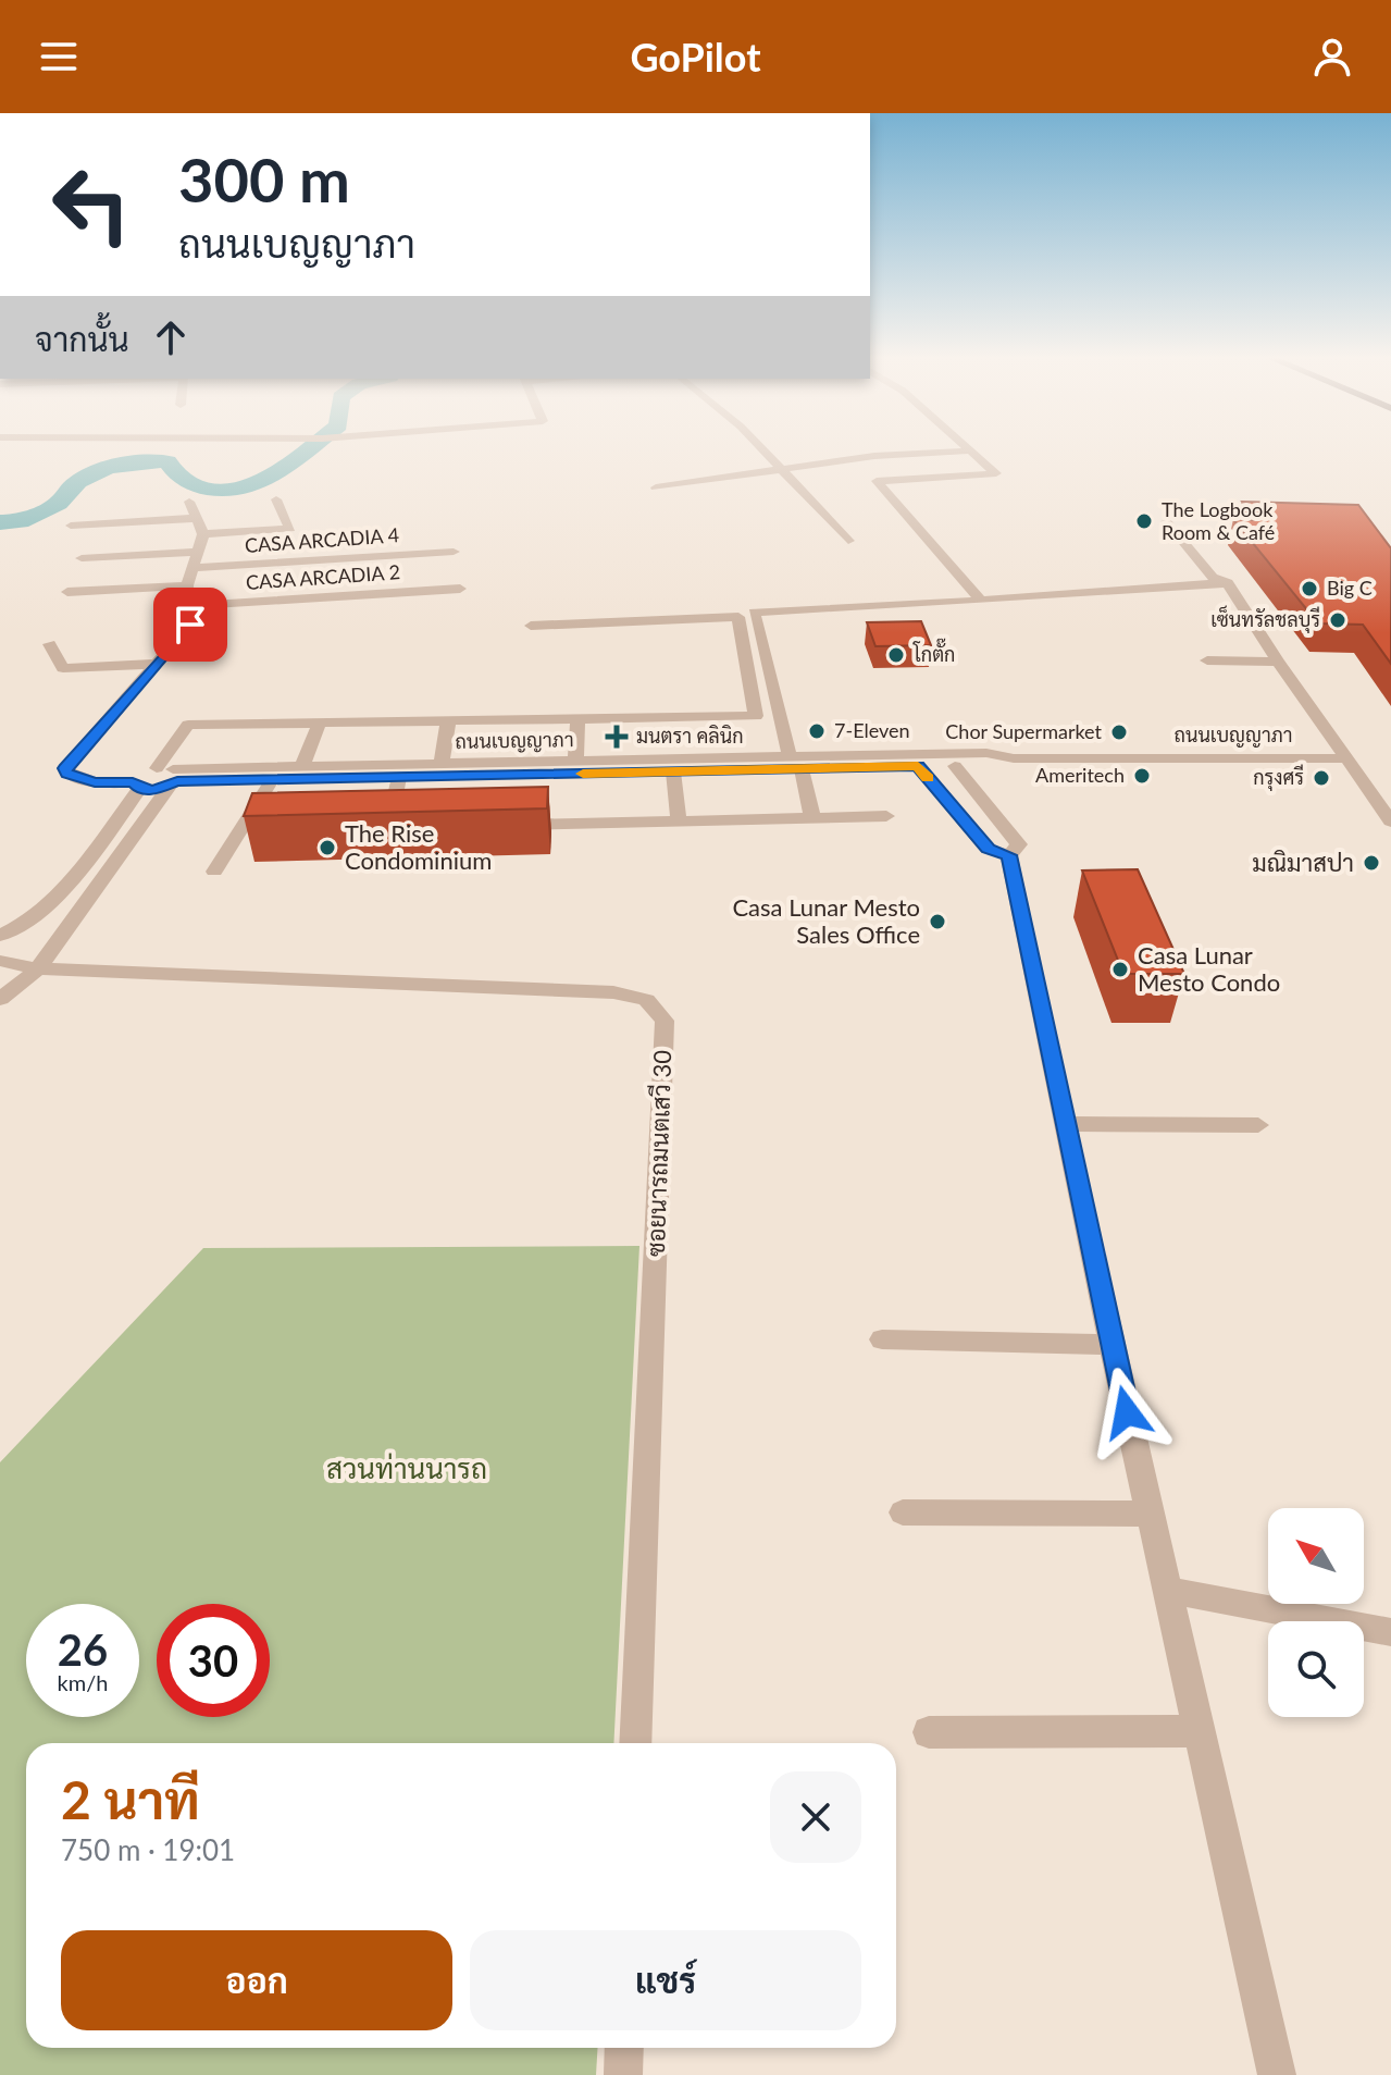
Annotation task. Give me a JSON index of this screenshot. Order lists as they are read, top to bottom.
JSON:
{
  "streets": {
    "street": [
      "CASA ARCADIA 4",
      "CASA ARCADIA 2",
      "ถนนเบญญาภา",
      "ซอยนารถมนตเสวี 30"
    ]
  },
  "parks": ["สวนท่านนารถ"],
  "places": {
    "other": [
      "The Logbook Room & Café",
      "Big C",
      "เซ็นทรัลชลบุรี",
      "โกตั๊ก",
      "7-Eleven",
      "Chor Supermarket",
      "Ameritech",
      "กรุงศรี",
      "The Rise Condominium",
      "มณิมาสปา",
      "Casa Lunar Mesto Sales Office",
      "Casa Lunar Mesto Condo"
    ],
    "health": ["มนตรา คลินิก"]
  },
  "north": "top left",
  "page": {
    "header": "GoPilot",
    "turn": ["300 m", "ถนนเบญญาภา"],
    "then": "จากนั้น",
    "speed": "26 km/h",
    "limit": "30",
    "heading": ["2 นาที", "750 m · 19:01"],
    "buttons": ["ออก", "แชร์"]
  }
}
